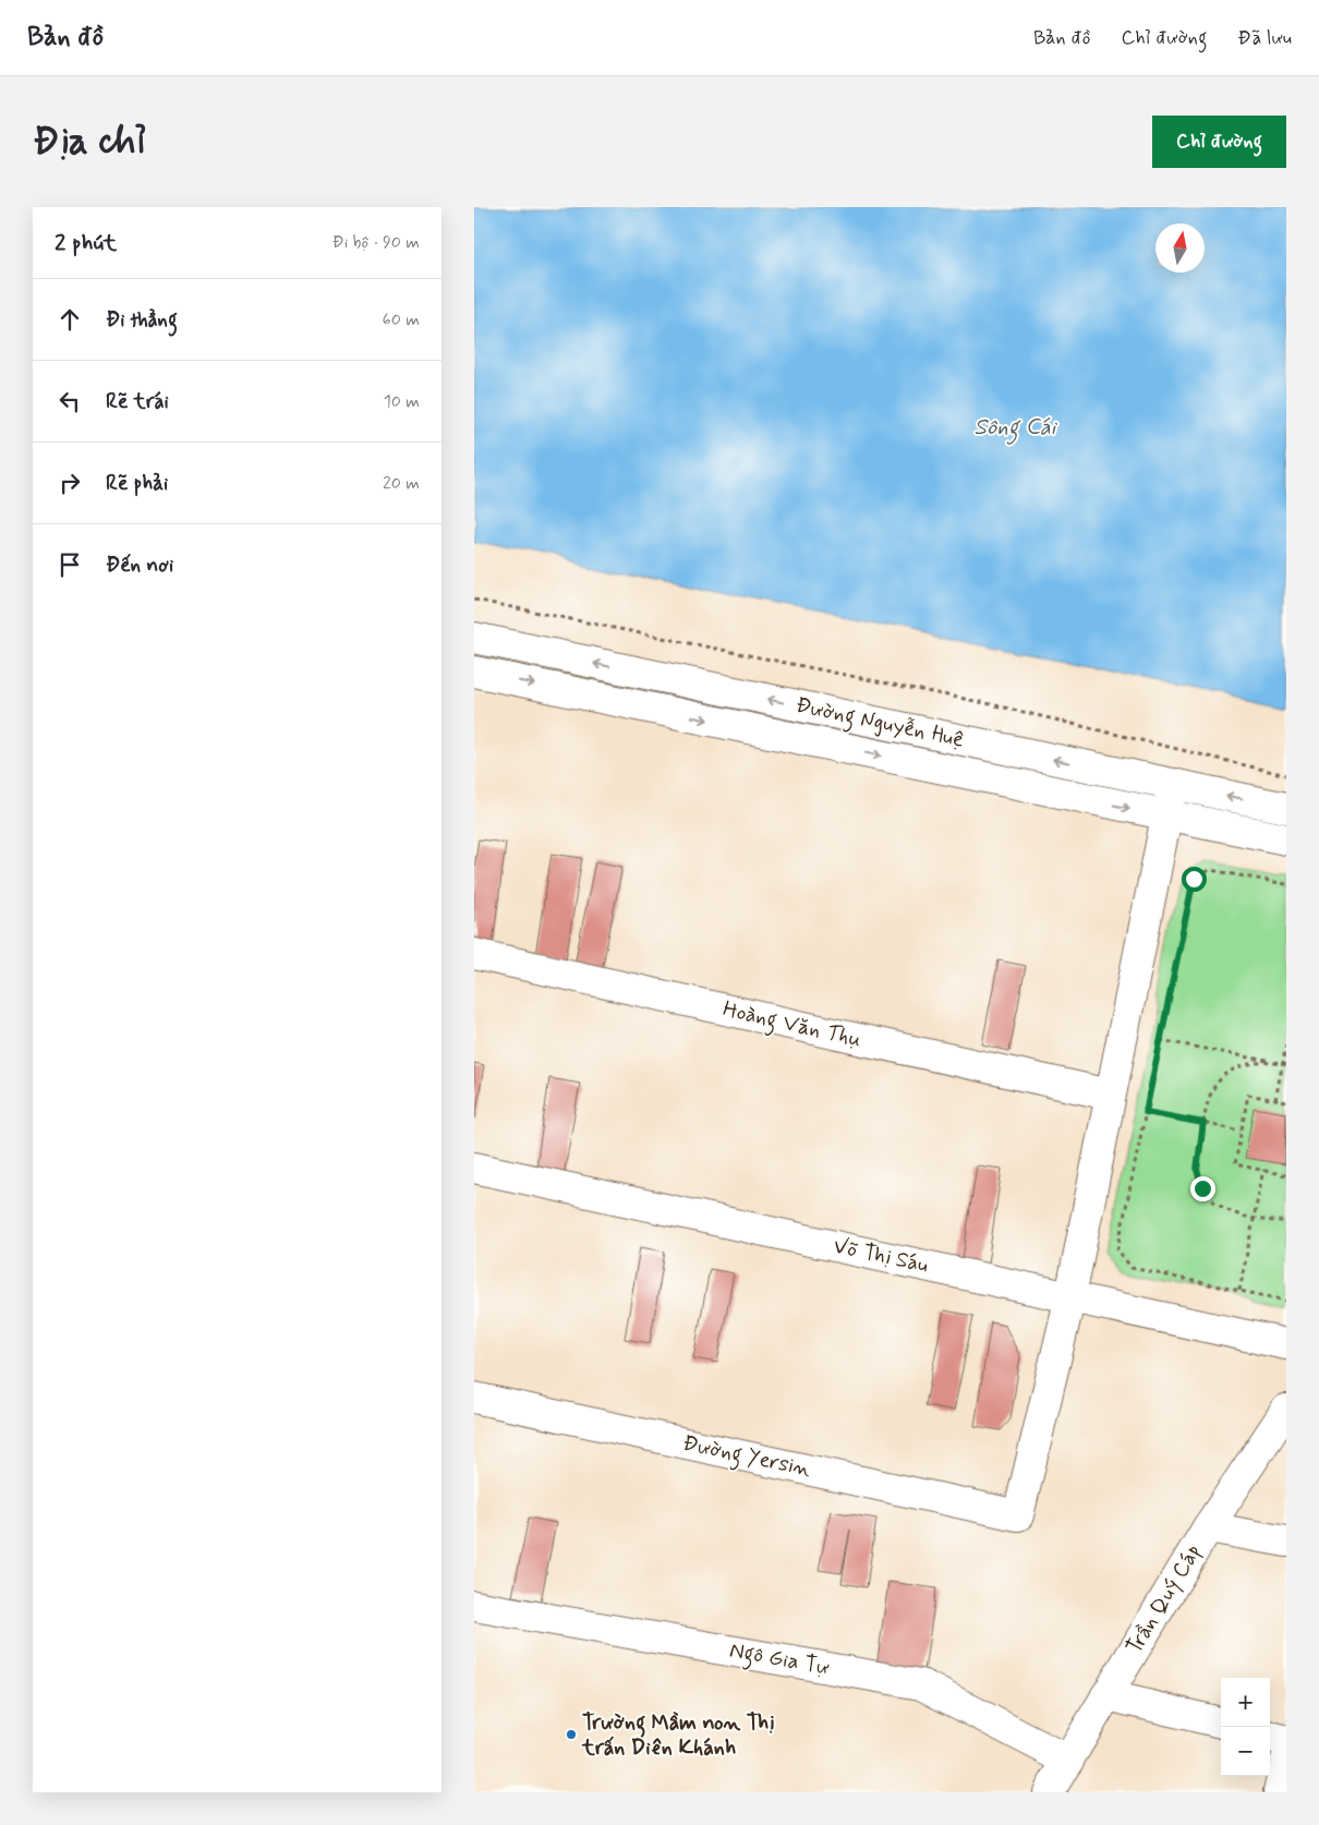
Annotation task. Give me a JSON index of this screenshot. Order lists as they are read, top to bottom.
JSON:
{
  "streets": {
    "street": [
      "Đường Nguyễn Huệ",
      "Hoàng Văn Thụ",
      "Võ Thị Sáu",
      "Đường Yersin",
      "Trần Quý Cáp",
      "Ngô Gia Tự"
    ]
  },
  "crossings": [
    ["Võ Thị Sáu", "Đường Yersin"],
    ["Trần Quý Cáp", "Ngô Gia Tự"]
  ],
  "water": ["Sông Cái"],
  "places": ["Trường Mầm non Thị trấn Diên Khánh"],
  "north": "top",
  "page": {
    "header": "Bản đồ",
    "nav": ["Bản đồ", "Chỉ đường", "Đã lưu"],
    "buttons": "Chỉ đường",
    "title": "Địa chỉ",
    "heading": ["2 phút", "Đi bộ · 90 m"],
    "list": [
      ["Đi thẳng", "60 m"],
      ["Rẽ trái", "10 m"],
      ["Rẽ phải", "20 m"],
      "Đến nơi"
    ],
    "map_buttons": ["+", "−"]
  }
}
